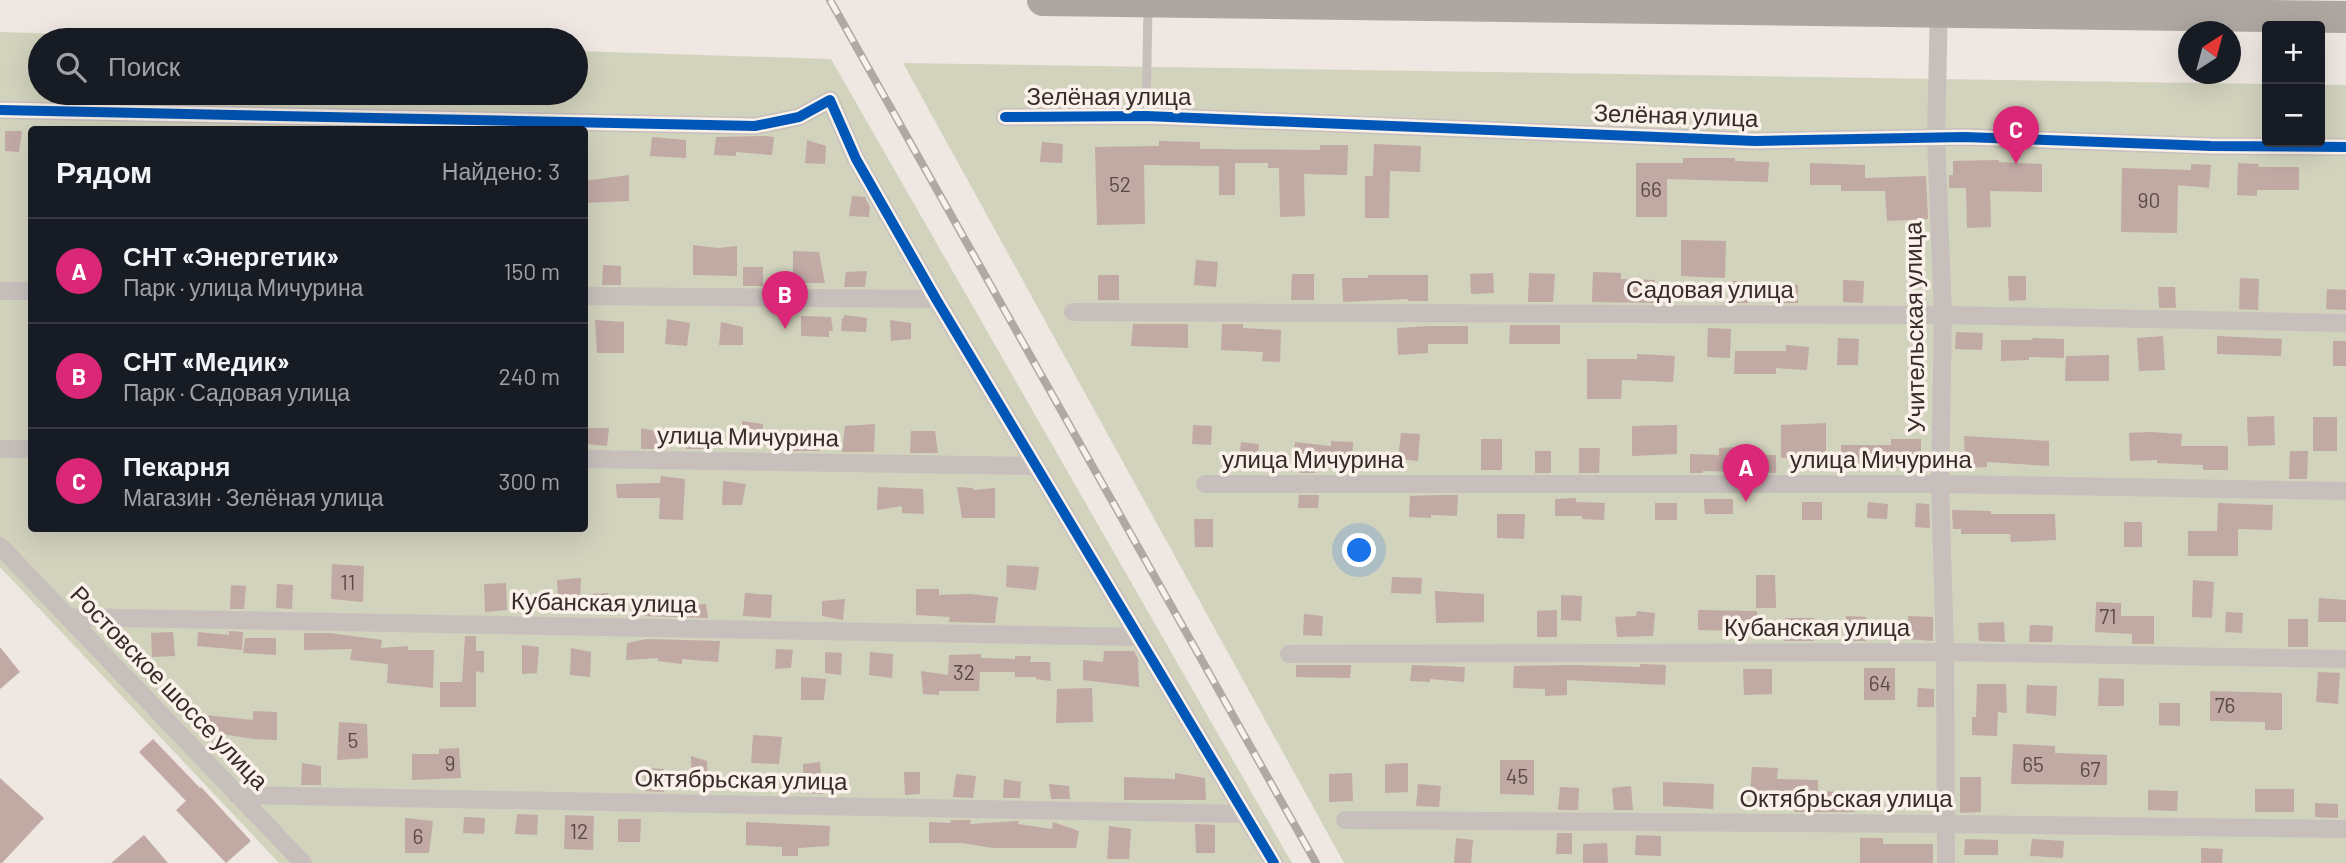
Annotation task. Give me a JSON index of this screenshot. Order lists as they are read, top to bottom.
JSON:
{
  "streets": {
    "street": [
      "Зелёная улица",
      "Садовая улица",
      "Учительская улица",
      "улица Мичурина",
      "Кубанская улица",
      "Ростовское шоссе улица",
      "Октябрьская улица"
    ]
  },
  "crossings": [
    ["Зелёная улица", "Учительская улица"],
    ["Садовая улица", "Учительская улица"],
    ["Учительская улица", "улица Мичурина"],
    ["Учительская улица", "Кубанская улица"],
    ["Учительская улица", "Октябрьская улица"],
    ["Кубанская улица", "Ростовское шоссе улица"],
    ["Ростовское шоссе улица", "Октябрьская улица"]
  ],
  "house_numbers": [
    "52",
    "66",
    "90",
    "11",
    "71",
    "32",
    "64",
    "76",
    "5",
    "9",
    "65",
    "67",
    "45",
    "12",
    "6"
  ],
  "north": "top right",
  "page": {
    "map_buttons": ["+", "−"],
    "search": "Поиск",
    "pins": ["C", "B", "A"],
    "heading": ["Рядом", "Найдено: 3"],
    "list": [
      {
        "mark": "A",
        "name": "СНТ «Энергетик»",
        "note": "Парк · улица Мичурина",
        "value": "150 m"
      },
      {
        "mark": "B",
        "name": "СНТ «Медик»",
        "note": "Парк · Садовая улица",
        "value": "240 m"
      },
      {
        "mark": "C",
        "name": "Пекарня",
        "note": "Магазин · Зелёная улица",
        "value": "300 m"
      }
    ]
  }
}
